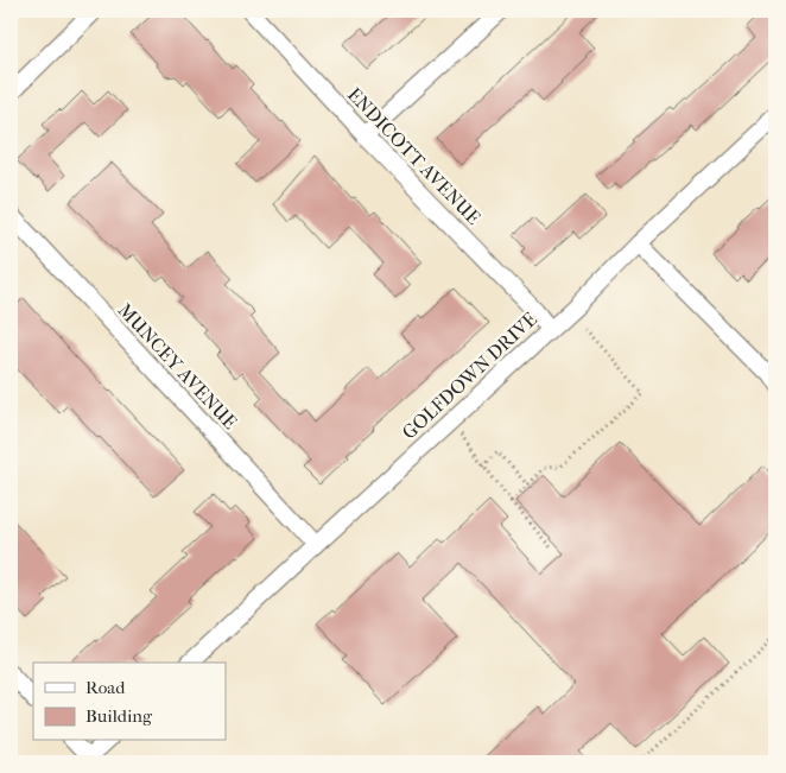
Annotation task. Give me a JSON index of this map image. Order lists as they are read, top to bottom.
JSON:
{
  "streets": {
    "street": ["ENDICOTT AVENUE", "MUNCEY AVENUE", "GOLFDOWN DRIVE"]
  },
  "crossings": [
    ["ENDICOTT AVENUE", "GOLFDOWN DRIVE"],
    ["MUNCEY AVENUE", "GOLFDOWN DRIVE"]
  ],
  "legend": ["Road", "Building"]
}
